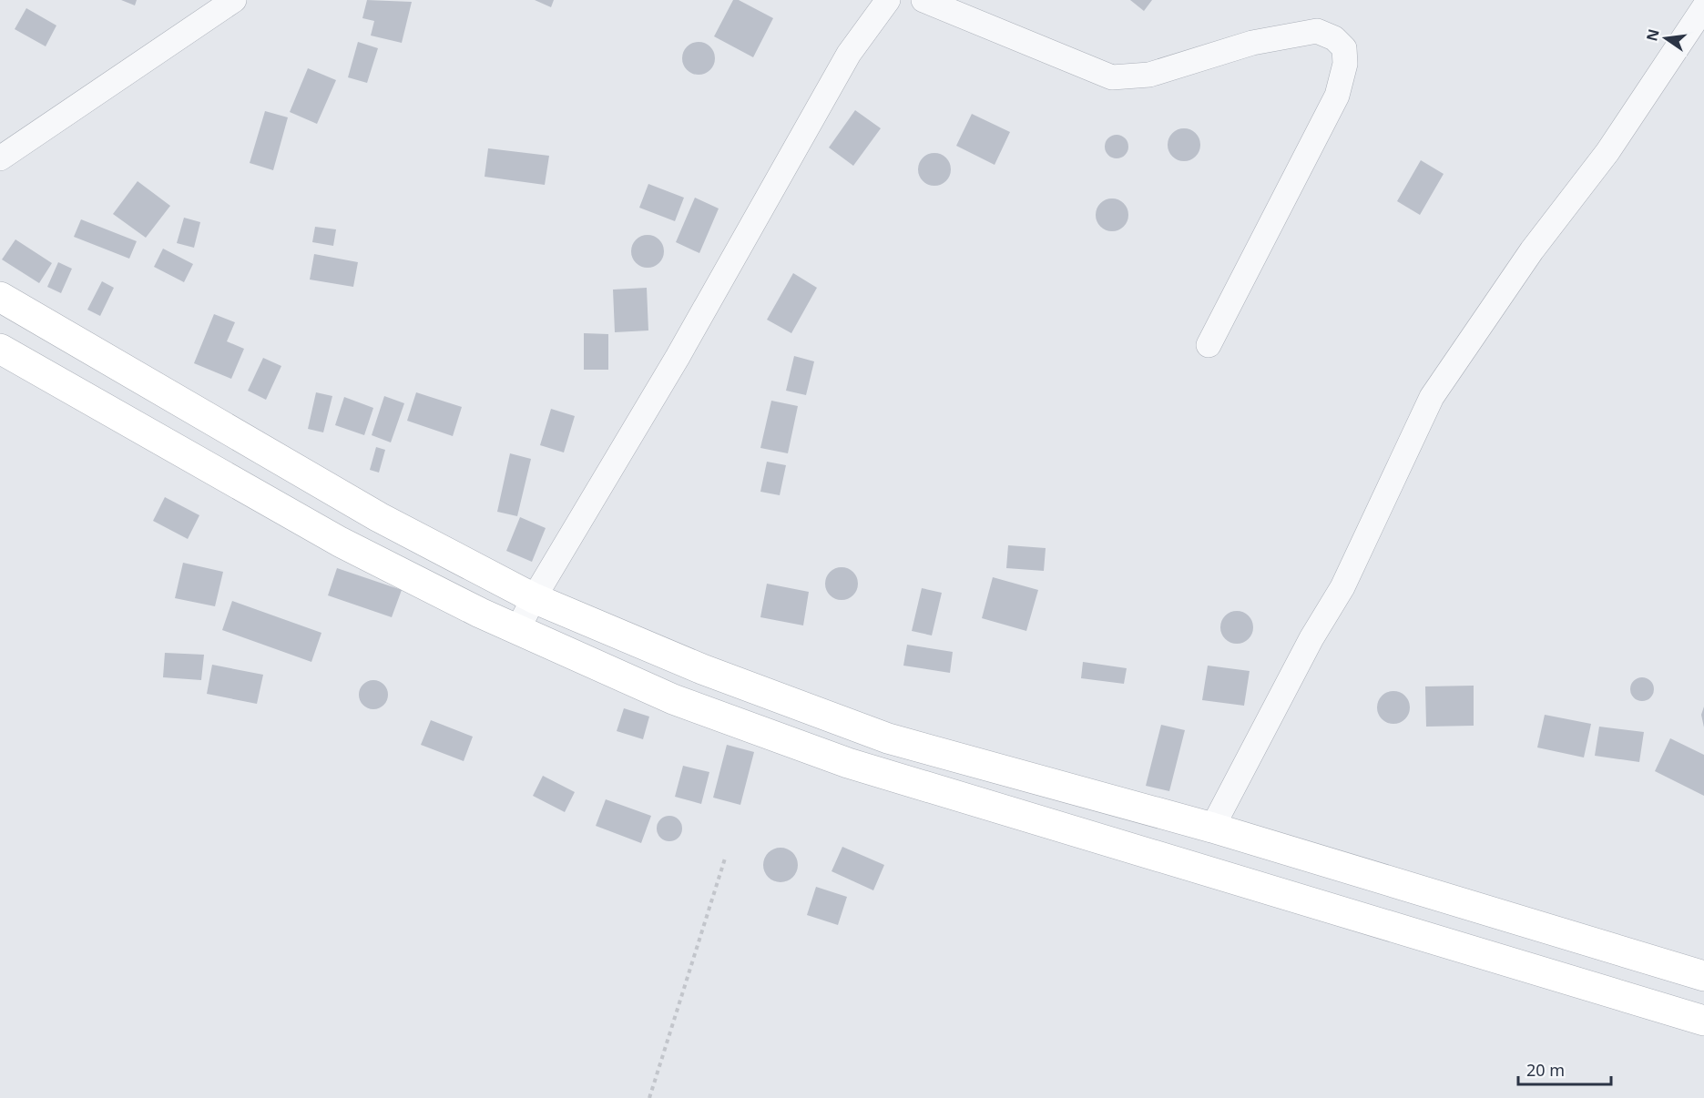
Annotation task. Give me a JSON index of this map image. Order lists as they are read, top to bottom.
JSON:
{
  "scale_bar": "20 m",
  "north": "left"
}
